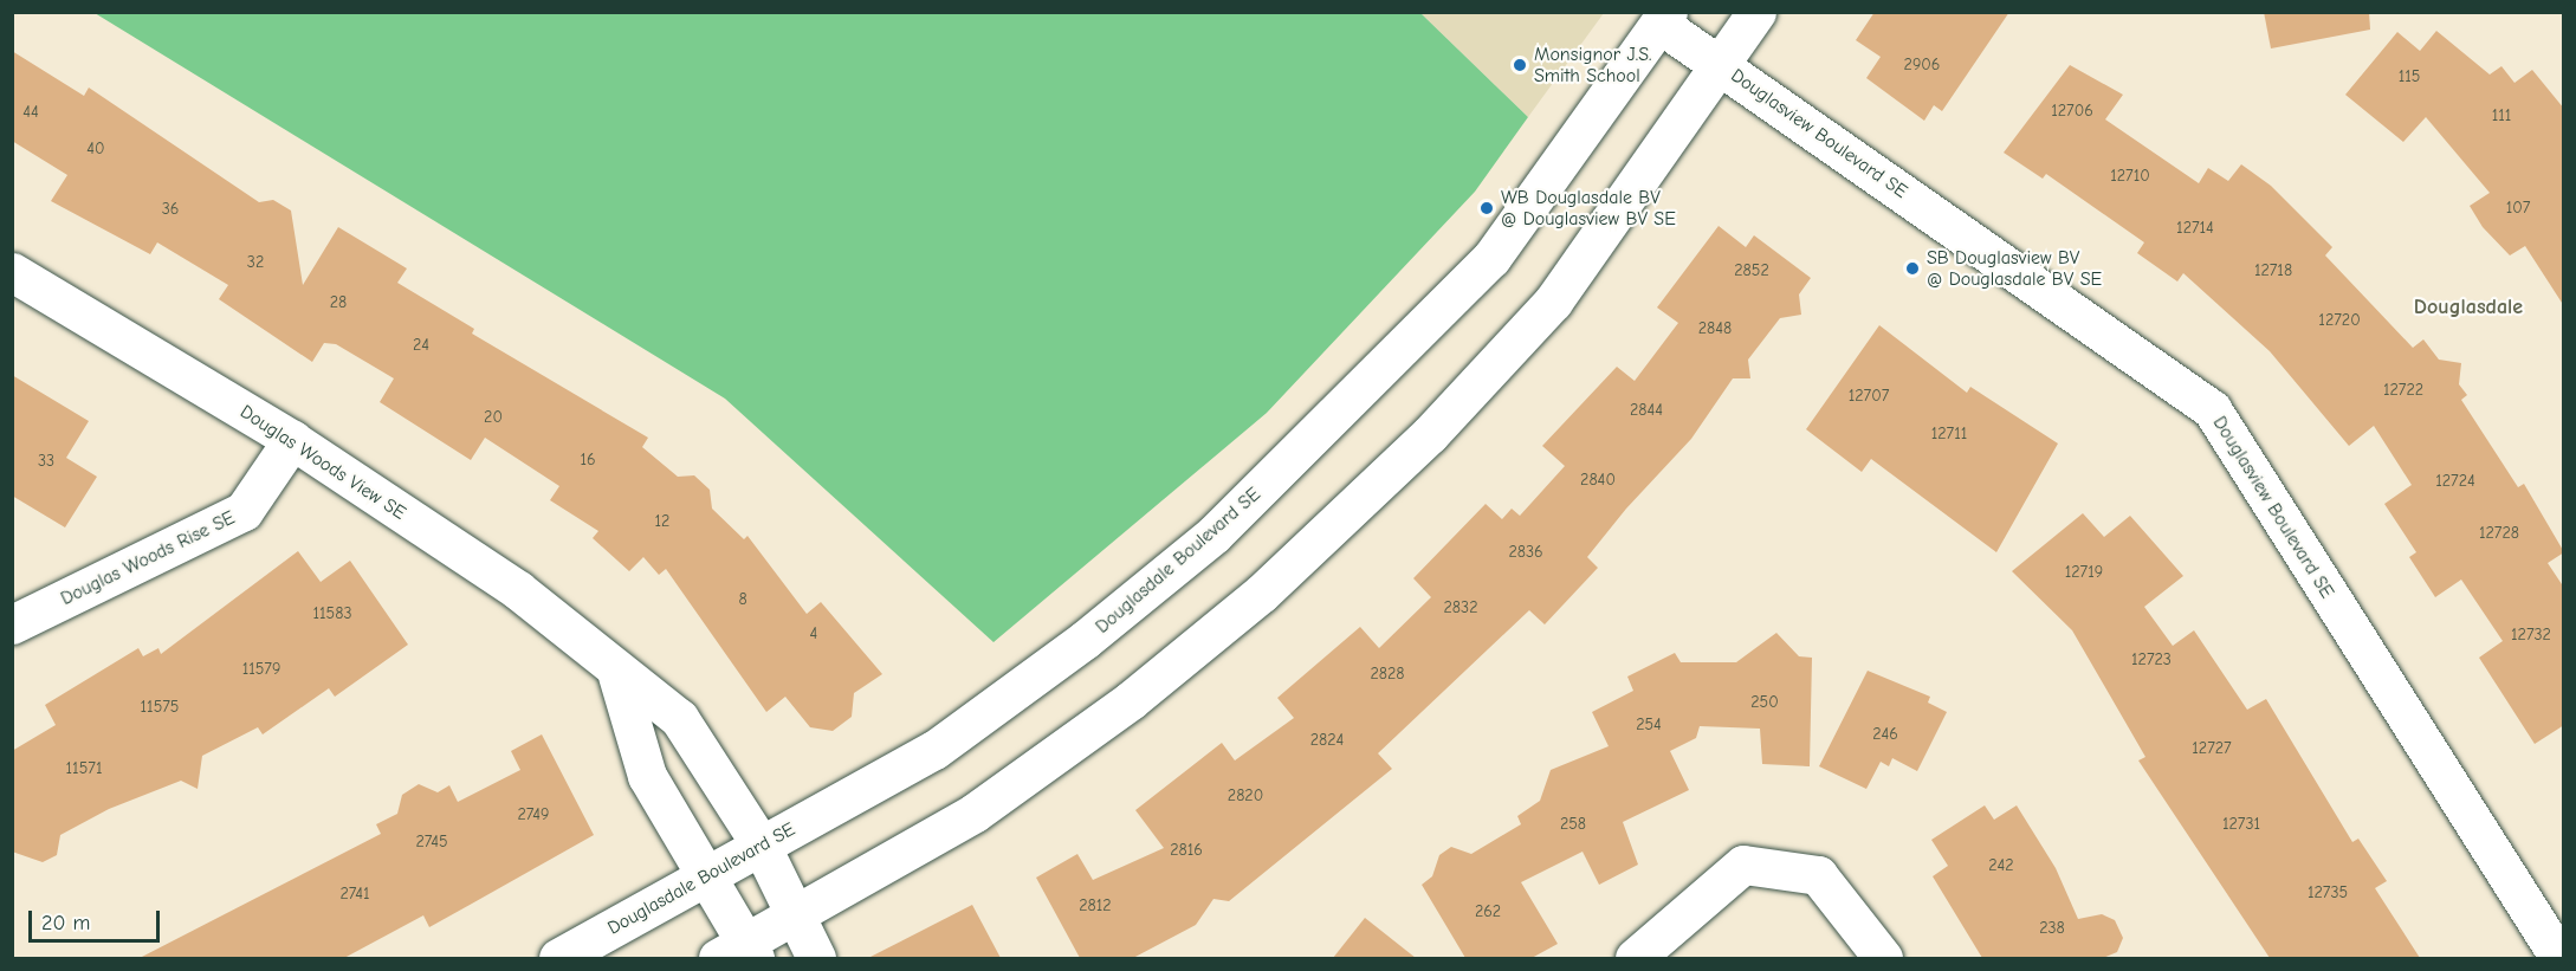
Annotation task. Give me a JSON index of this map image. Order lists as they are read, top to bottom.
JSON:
{
  "streets": {
    "street": [
      "Douglasview Boulevard SE",
      "Douglas Woods View SE",
      "Douglas Woods Rise SE",
      "Douglasdale Boulevard SE"
    ]
  },
  "crossings": [
    ["Douglasview Boulevard SE", "Douglasdale Boulevard SE"],
    ["Douglas Woods View SE", "Douglas Woods Rise SE"],
    ["Douglas Woods View SE", "Douglasdale Boulevard SE"]
  ],
  "districts": ["Douglasdale"],
  "places": ["Monsignor J.S. Smith School", "WB Douglasdale BV @ Douglasview BV SE", "SB Douglasview BV @ Douglasdale BV SE"],
  "house_numbers": [
    "2906",
    "115",
    "12706",
    "44",
    "111",
    "40",
    "12710",
    "107",
    "36",
    "12714",
    "32",
    "2852",
    "12718",
    "28",
    "12720",
    "2848",
    "24",
    "12722",
    "12707",
    "2844",
    "20",
    "12711",
    "16",
    "33",
    "2840",
    "12724",
    "12",
    "12728",
    "2836",
    "12719",
    "8",
    "2832",
    "11583",
    "4",
    "12732",
    "12723",
    "11579",
    "2828",
    "250",
    "11575",
    "254",
    "246",
    "2824",
    "12727",
    "11571",
    "2820",
    "2749",
    "258",
    "12731",
    "2745",
    "2816",
    "242",
    "12735",
    "2741",
    "2812",
    "262",
    "238"
  ],
  "scale_bar": "20 m"
}
